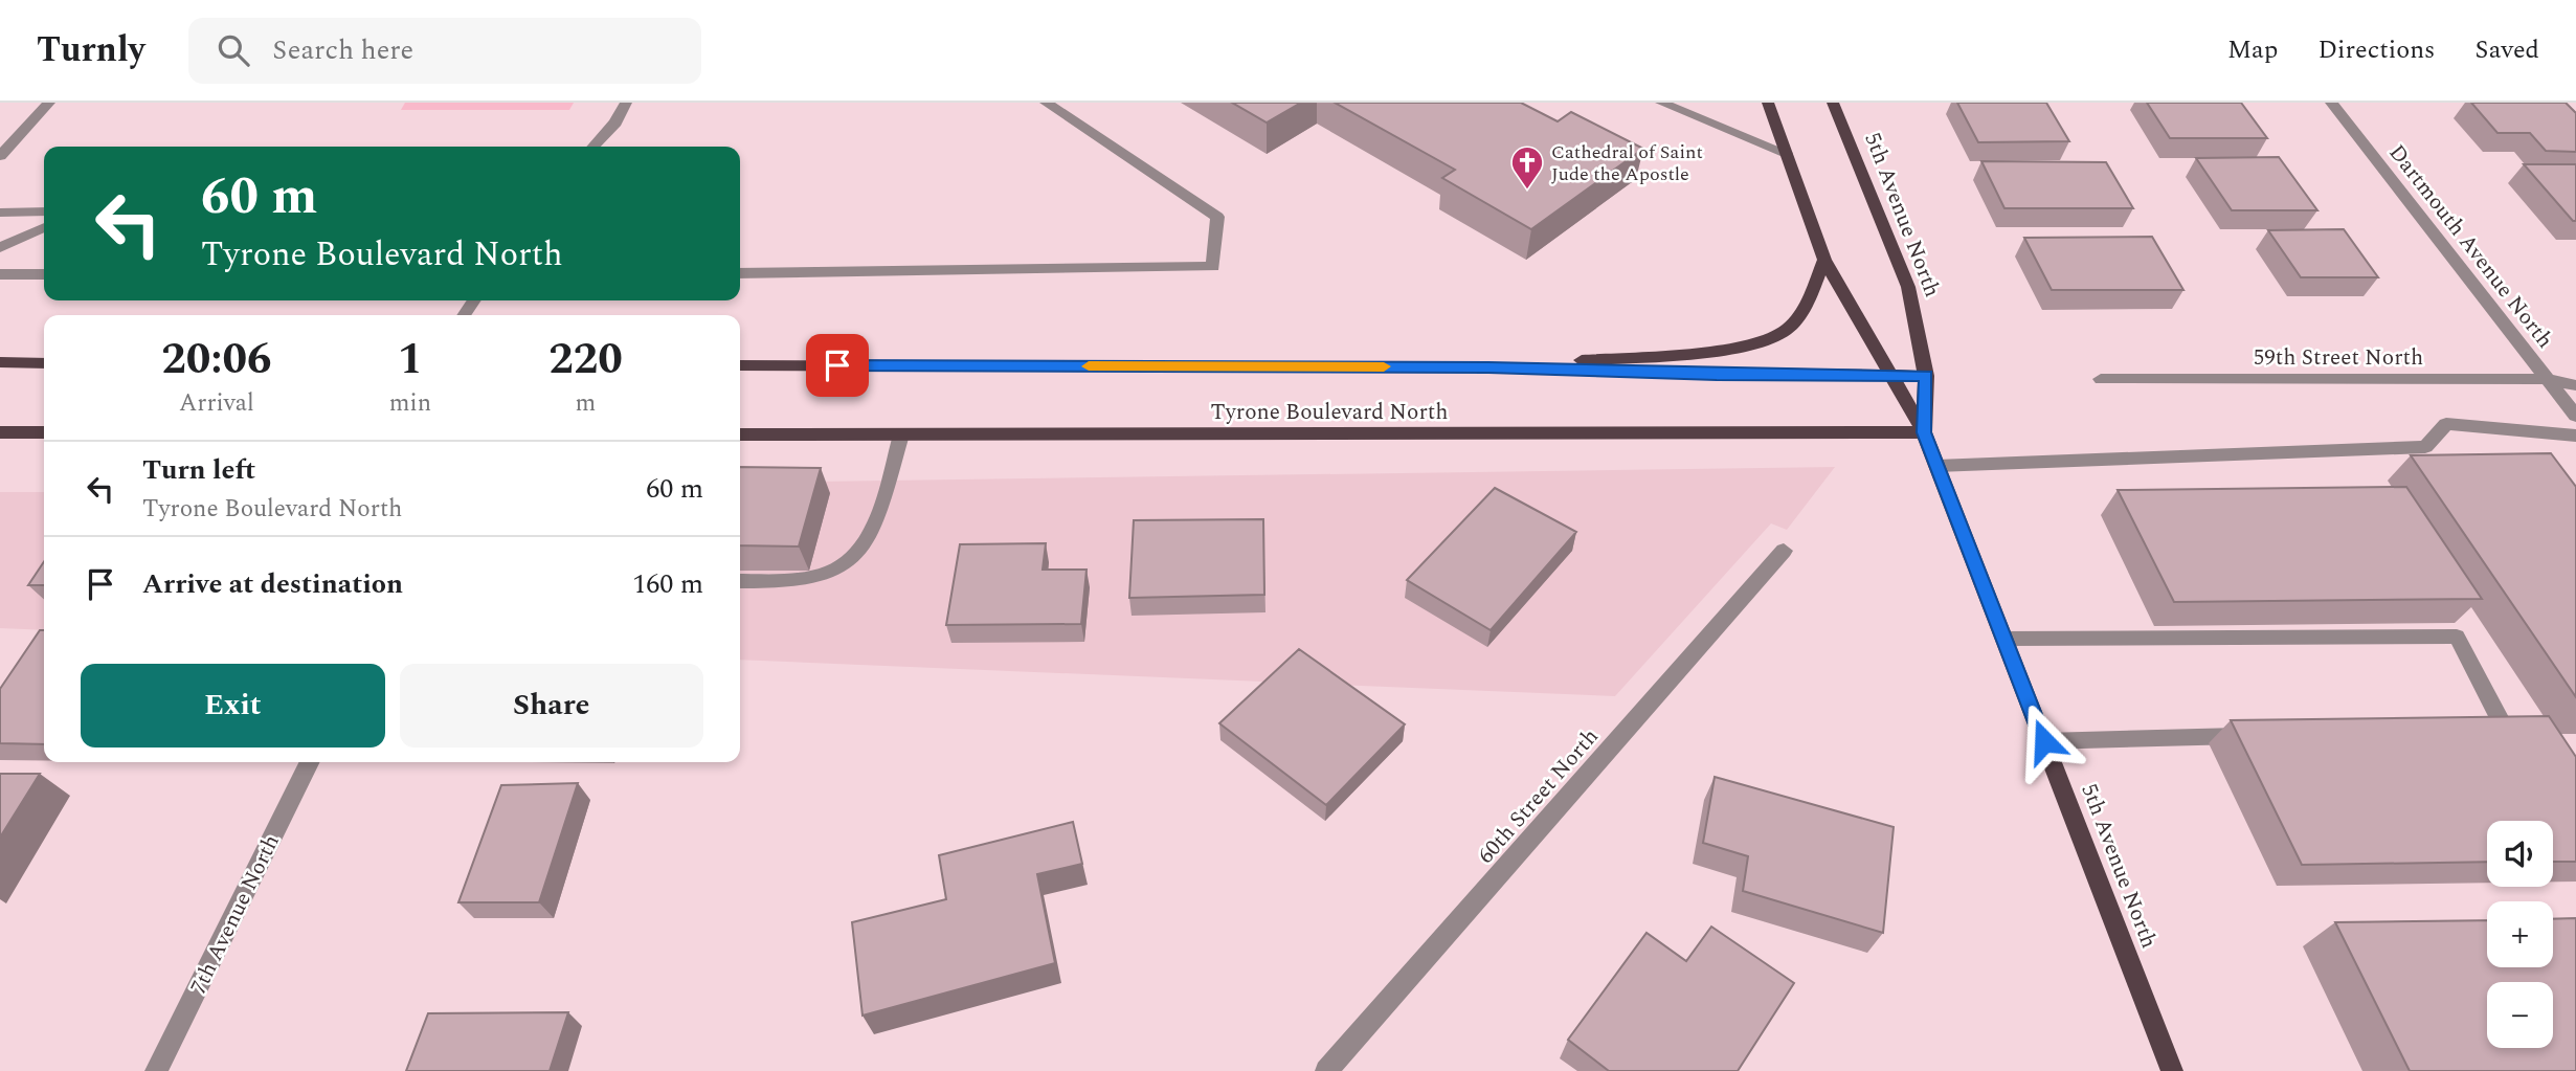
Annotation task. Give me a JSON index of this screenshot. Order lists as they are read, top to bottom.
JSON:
{
  "streets": {
    "main road": ["5th Avenue North", "Tyrone Boulevard North"],
    "street": [
      "Dartmouth Avenue North",
      "59th Street North",
      "60th Street North",
      "7th Avenue North"
    ]
  },
  "crossings": [
    ["5th Avenue North", "Tyrone Boulevard North"],
    ["Dartmouth Avenue North", "59th Street North"]
  ],
  "places": {
    "church": ["Cathedral of Saint Jude the Apostle"]
  },
  "page": {
    "header": "Turnly",
    "search": "Search here",
    "nav": ["Map", "Directions", "Saved"],
    "turn": ["60 m", "Tyrone Boulevard North"],
    "eta": [
      "20:06",
      "Arrival",
      "1",
      "min",
      "220",
      "m"
    ],
    "list": [
      {
        "name": "Turn left",
        "note": "Tyrone Boulevard North",
        "value": "60 m"
      },
      {
        "name": "Arrive at destination",
        "value": "160 m"
      }
    ],
    "buttons": ["Exit", "Share"],
    "map_buttons": ["+", "−"]
  }
}
